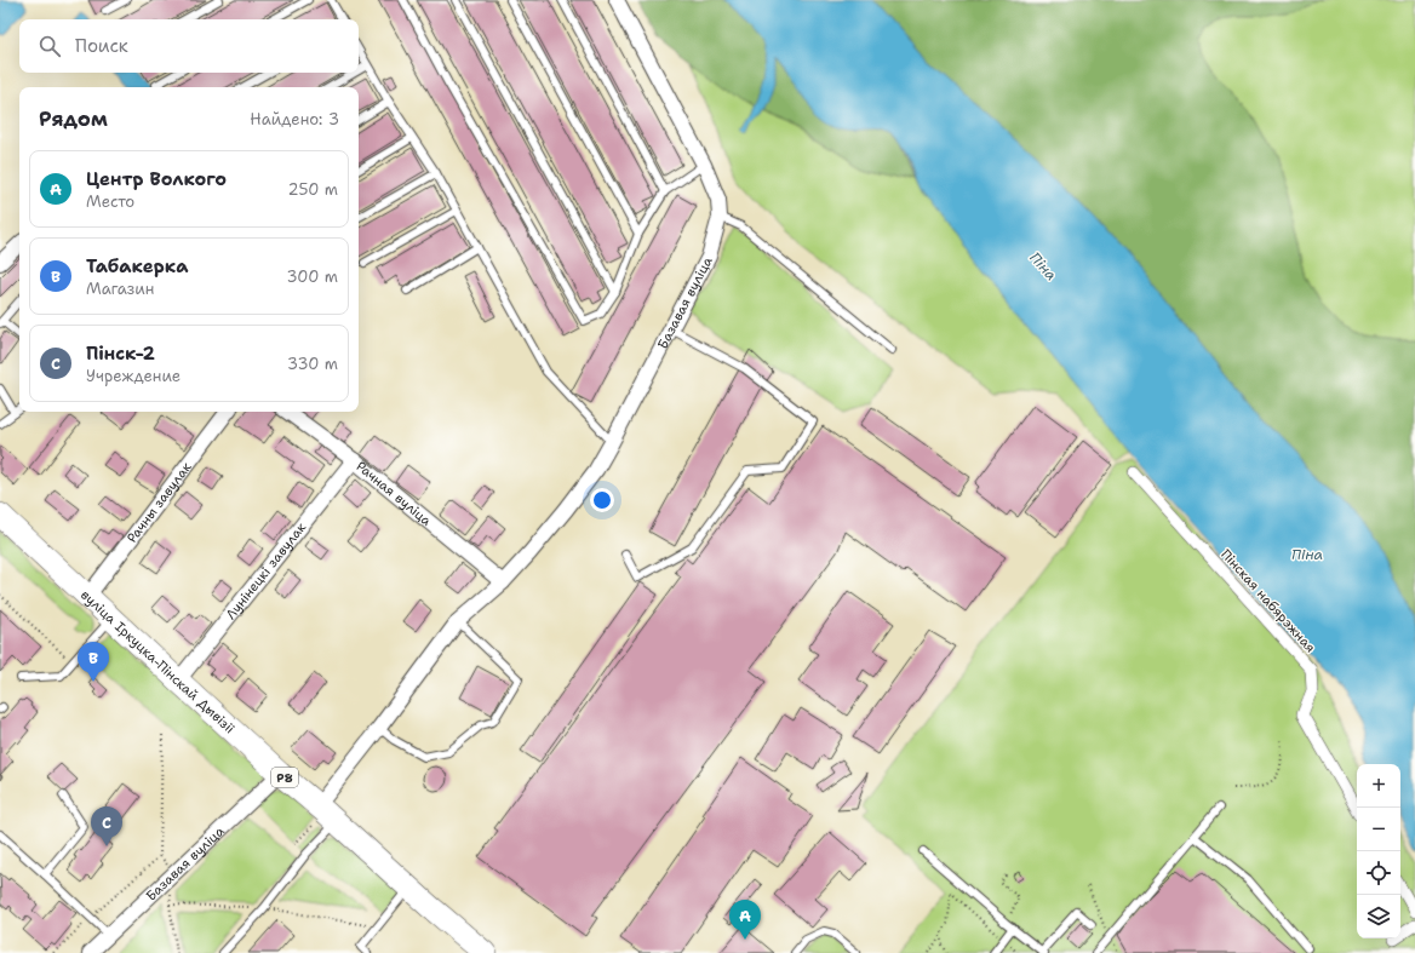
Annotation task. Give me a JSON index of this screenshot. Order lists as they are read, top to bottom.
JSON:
{
  "streets": {
    "main road": ["вуліца Іркуцка-Пінскай Дывізіі", "Р8"],
    "street": [
      "Базавая вуліца",
      "Рачная вуліца",
      "Рачны завулак",
      "Лунінецкі завулак",
      "Пінская набярэжная"
    ]
  },
  "crossings": [
    ["Базавая вуліца", "Рачная вуліца"],
    ["Базавая вуліца", "вуліца Іркуцка-Пінскай Дывізіі"],
    ["Рачная вуліца", "Лунінецкі завулак"],
    ["Рачны завулак", "вуліца Іркуцка-Пінскай Дывізіі"],
    ["Лунінецкі завулак", "вуліца Іркуцка-Пінскай Дывізіі"]
  ],
  "water": ["Піна"],
  "page": {
    "search": "Поиск",
    "heading": ["Рядом", "Найдено: 3"],
    "list": [
      {
        "mark": "A",
        "name": "Центр Волкого",
        "note": "Место",
        "value": "250 m"
      },
      {
        "mark": "B",
        "name": "Табакерка",
        "note": "Магазин",
        "value": "300 m"
      },
      {
        "mark": "C",
        "name": "Пінск-2",
        "note": "Учреждение",
        "value": "330 m"
      }
    ],
    "pins": ["B", "C", "A"],
    "map_buttons": ["+", "−"]
  }
}
